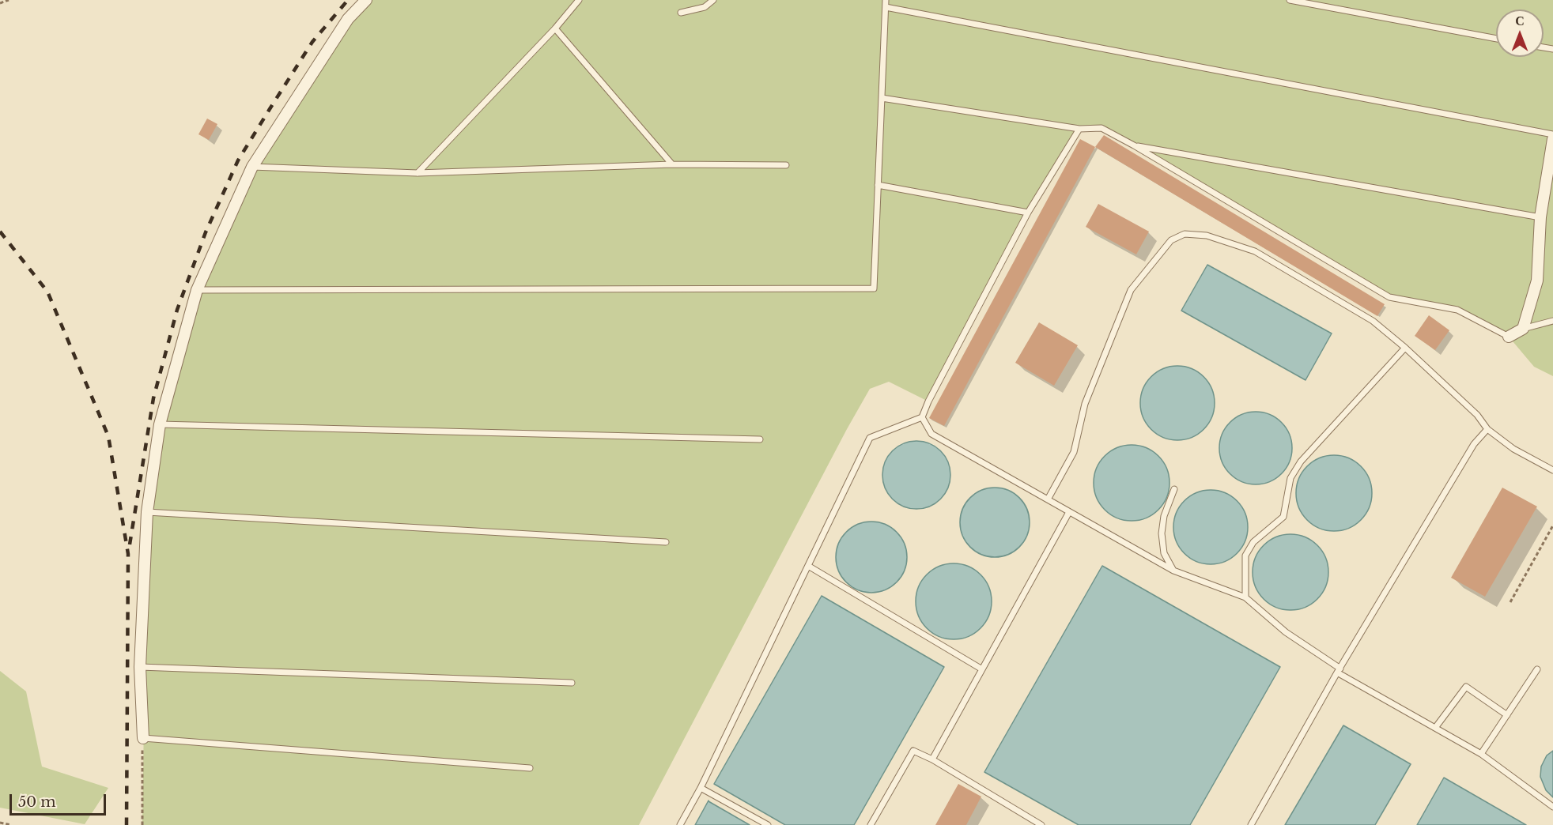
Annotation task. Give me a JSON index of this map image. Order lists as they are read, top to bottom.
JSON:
{
  "scale_bar": "50 m",
  "north": "top"
}
